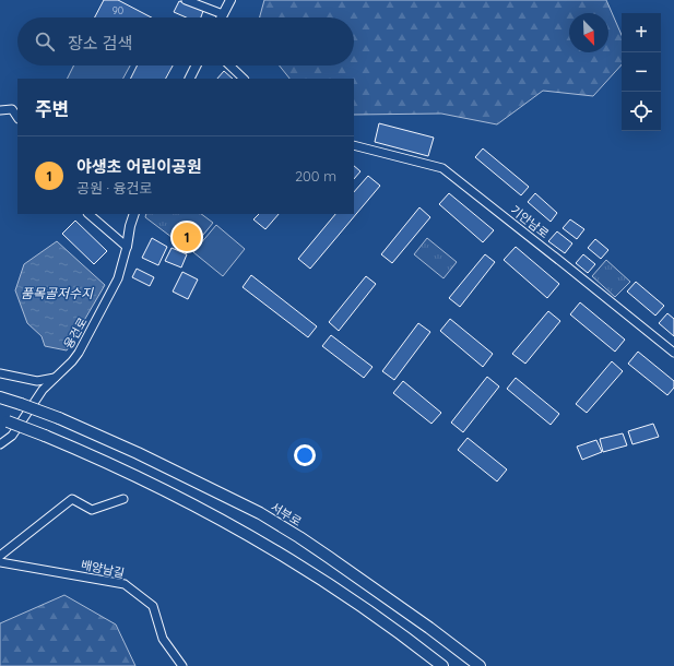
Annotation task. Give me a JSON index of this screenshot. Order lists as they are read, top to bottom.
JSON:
{
  "streets": {
    "main road": ["서부로"],
    "street": ["기안남로", "융건로", "배양남길"]
  },
  "water": ["품목골저수지"],
  "house_numbers": ["90"],
  "north": "bottom right",
  "page": {
    "map_buttons": ["+", "−"],
    "search": "장소 검색",
    "heading": "주변",
    "list": [
      {
        "mark": "1",
        "name": "야생초 어린이공원",
        "note": "공원 · 융건로",
        "value": "200 m"
      }
    ],
    "pins": "1"
  }
}
